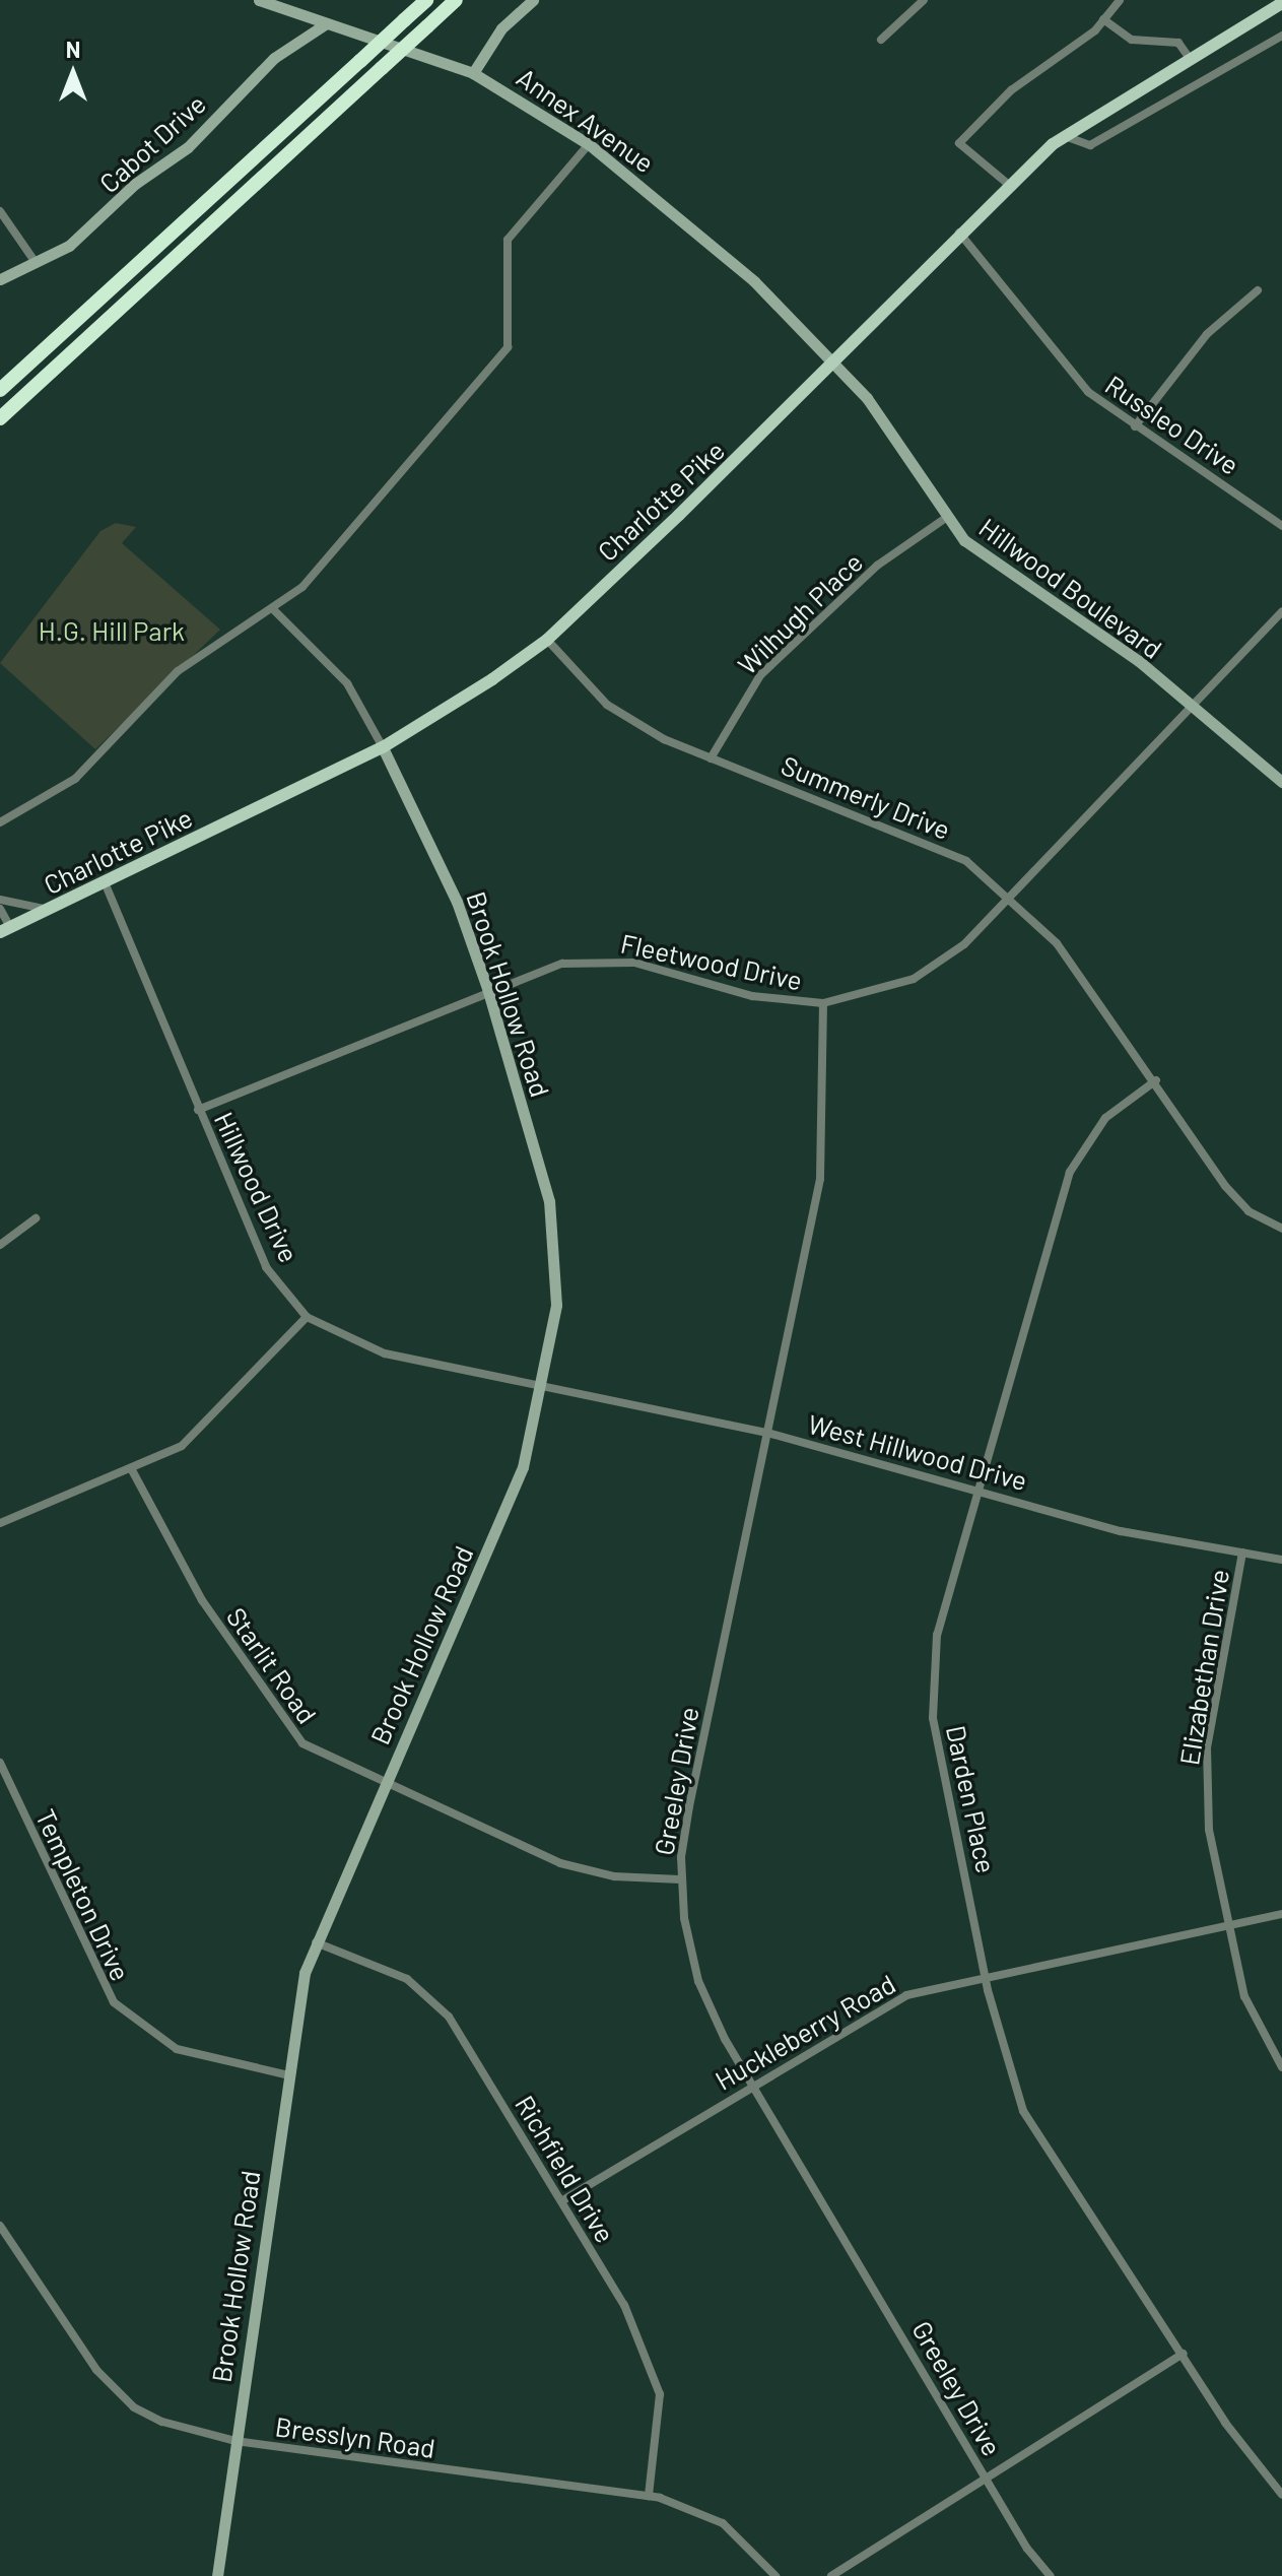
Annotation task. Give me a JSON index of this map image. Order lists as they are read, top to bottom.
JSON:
{
  "streets": {
    "main road": ["Charlotte Pike"],
    "street": [
      "Annex Avenue",
      "Cabot Drive",
      "Russleo Drive",
      "Hillwood Boulevard",
      "Wilhugh Place",
      "Summerly Drive",
      "Fleetwood Drive",
      "Brook Hollow Road",
      "Hillwood Drive",
      "West Hillwood Drive",
      "Starlit Road",
      "Elizabethan Drive",
      "Greeley Drive",
      "Darden Place",
      "Templeton Drive",
      "Huckleberry Road",
      "Richfield Drive",
      "Bresslyn Road"
    ]
  },
  "crossings": [
    ["Annex Avenue", "Cabot Drive"],
    ["Annex Avenue", "Charlotte Pike"],
    ["Annex Avenue", "Hillwood Boulevard"],
    ["Russleo Drive", "Charlotte Pike"],
    ["Charlotte Pike", "Hillwood Boulevard"],
    ["Charlotte Pike", "Summerly Drive"],
    ["Charlotte Pike", "Brook Hollow Road"],
    ["Hillwood Boulevard", "Wilhugh Place"],
    ["Hillwood Boulevard", "Fleetwood Drive"],
    ["Wilhugh Place", "Summerly Drive"],
    ["Summerly Drive", "Fleetwood Drive"],
    ["Summerly Drive", "Darden Place"],
    ["Fleetwood Drive", "Brook Hollow Road"],
    ["Fleetwood Drive", "Hillwood Drive"],
    ["Fleetwood Drive", "Greeley Drive"],
    ["Brook Hollow Road", "Hillwood Drive"],
    ["Brook Hollow Road", "West Hillwood Drive"],
    ["Brook Hollow Road", "Starlit Road"],
    ["Brook Hollow Road", "Templeton Drive"],
    ["Brook Hollow Road", "Richfield Drive"],
    ["Brook Hollow Road", "Bresslyn Road"],
    ["Hillwood Drive", "West Hillwood Drive"],
    ["West Hillwood Drive", "Elizabethan Drive"],
    ["West Hillwood Drive", "Greeley Drive"],
    ["West Hillwood Drive", "Darden Place"],
    ["Starlit Road", "Greeley Drive"],
    ["Elizabethan Drive", "Huckleberry Road"],
    ["Greeley Drive", "Huckleberry Road"],
    ["Darden Place", "Huckleberry Road"],
    ["Huckleberry Road", "Richfield Drive"],
    ["Richfield Drive", "Bresslyn Road"]
  ],
  "parks": ["H.G. Hill Park"],
  "north": "top"
}
